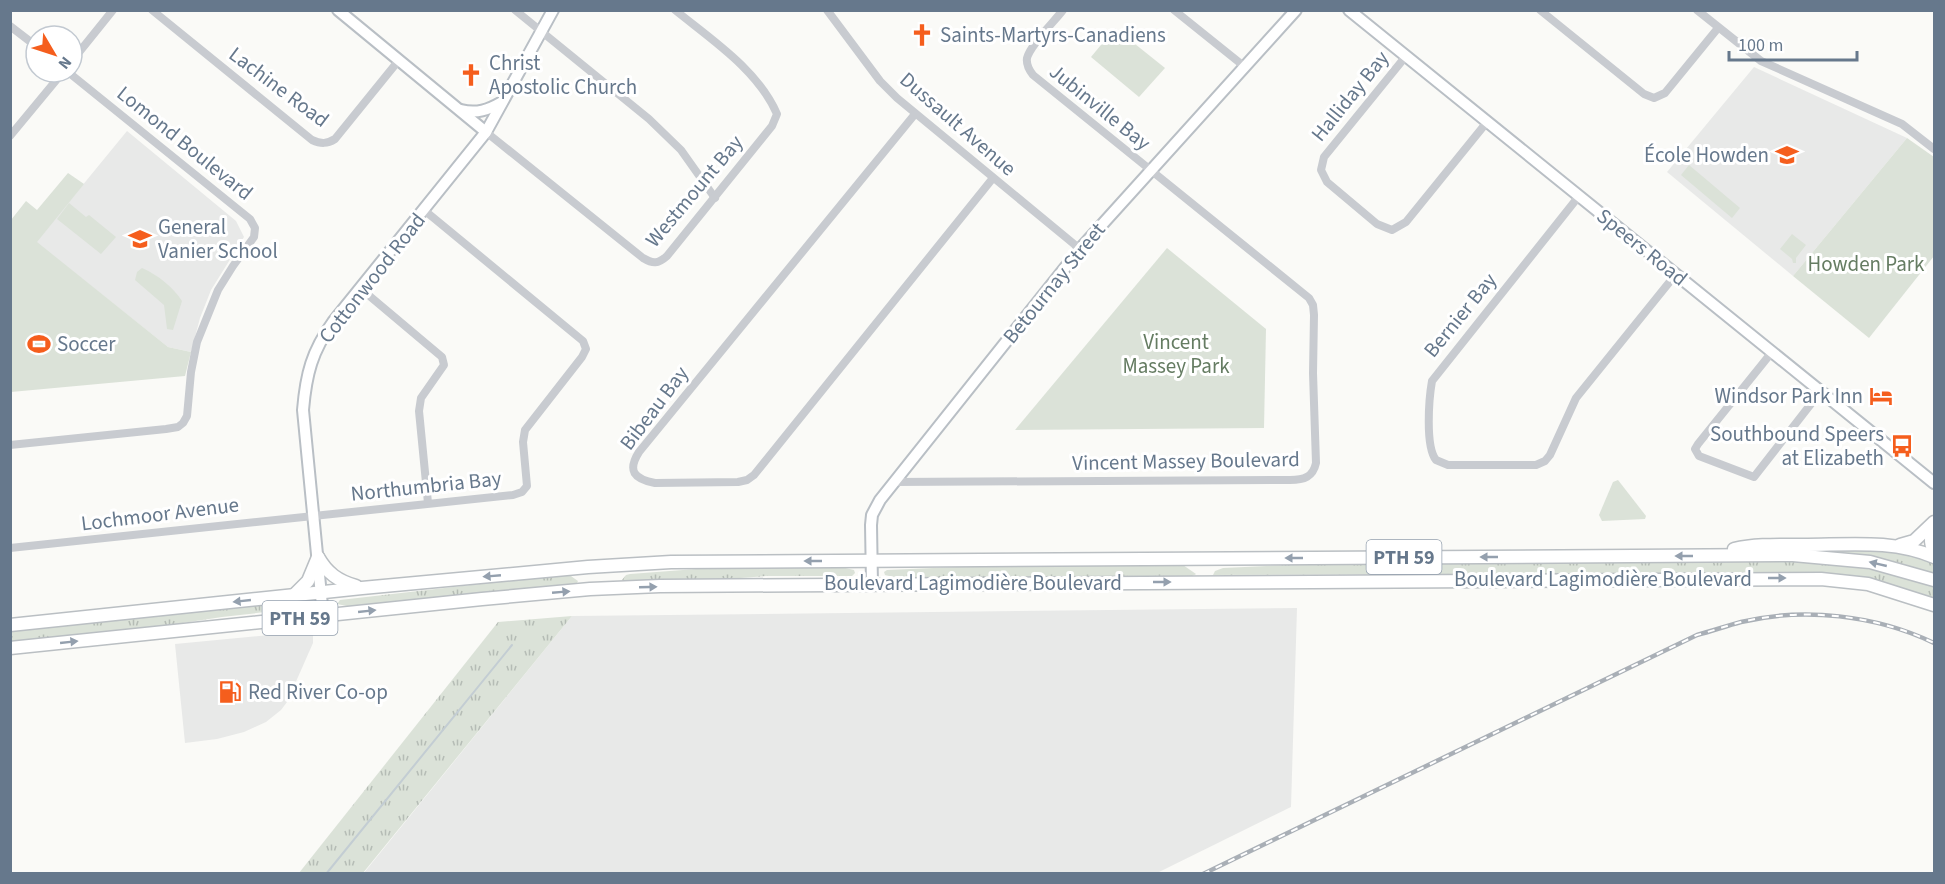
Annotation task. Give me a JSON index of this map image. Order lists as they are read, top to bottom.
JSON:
{
  "streets": {
    "main road": ["PTH 59", "Boulevard Lagimodière Boulevard"],
    "street": [
      "Lachine Road",
      "Halliday Bay",
      "Jubinville Bay",
      "Dussault Avenue",
      "Lomond Boulevard",
      "Westmount Bay",
      "Speers Road",
      "Cottonwood Road",
      "Betournay Street",
      "Bernier Bay",
      "Bibeau Bay",
      "Vincent Massey Boulevard",
      "Northumbria Bay",
      "Lochmoor Avenue"
    ]
  },
  "crossings": [
    ["Halliday Bay", "Speers Road"],
    ["Jubinville Bay", "Betournay Street"],
    ["Jubinville Bay", "Vincent Massey Boulevard"],
    ["Dussault Avenue", "Betournay Street"],
    ["Dussault Avenue", "Bibeau Bay"],
    ["Westmount Bay", "Cottonwood Road"],
    ["Speers Road", "Bernier Bay"],
    ["Cottonwood Road", "Northumbria Bay"],
    ["Cottonwood Road", "Lochmoor Avenue"],
    ["Cottonwood Road", "Boulevard Lagimodière Boulevard"],
    ["Betournay Street", "Vincent Massey Boulevard"],
    ["Betournay Street", "Boulevard Lagimodière Boulevard"],
    ["Northumbria Bay", "Lochmoor Avenue"]
  ],
  "parks": ["Howden Park", "Vincent Massey Park"],
  "places": {
    "church": ["Saints-Martyrs-Canadiens", "Christ Apostolic Church"],
    "school or university": ["École Howden", "General Vanier School"],
    "sports": ["Soccer"],
    "hotel": ["Windsor Park Inn"],
    "bus stop": ["Southbound Speers at Elizabeth"],
    "fuel station": ["Red River Co-op"]
  },
  "scale_bar": "100 m",
  "north": "bottom right"
}
